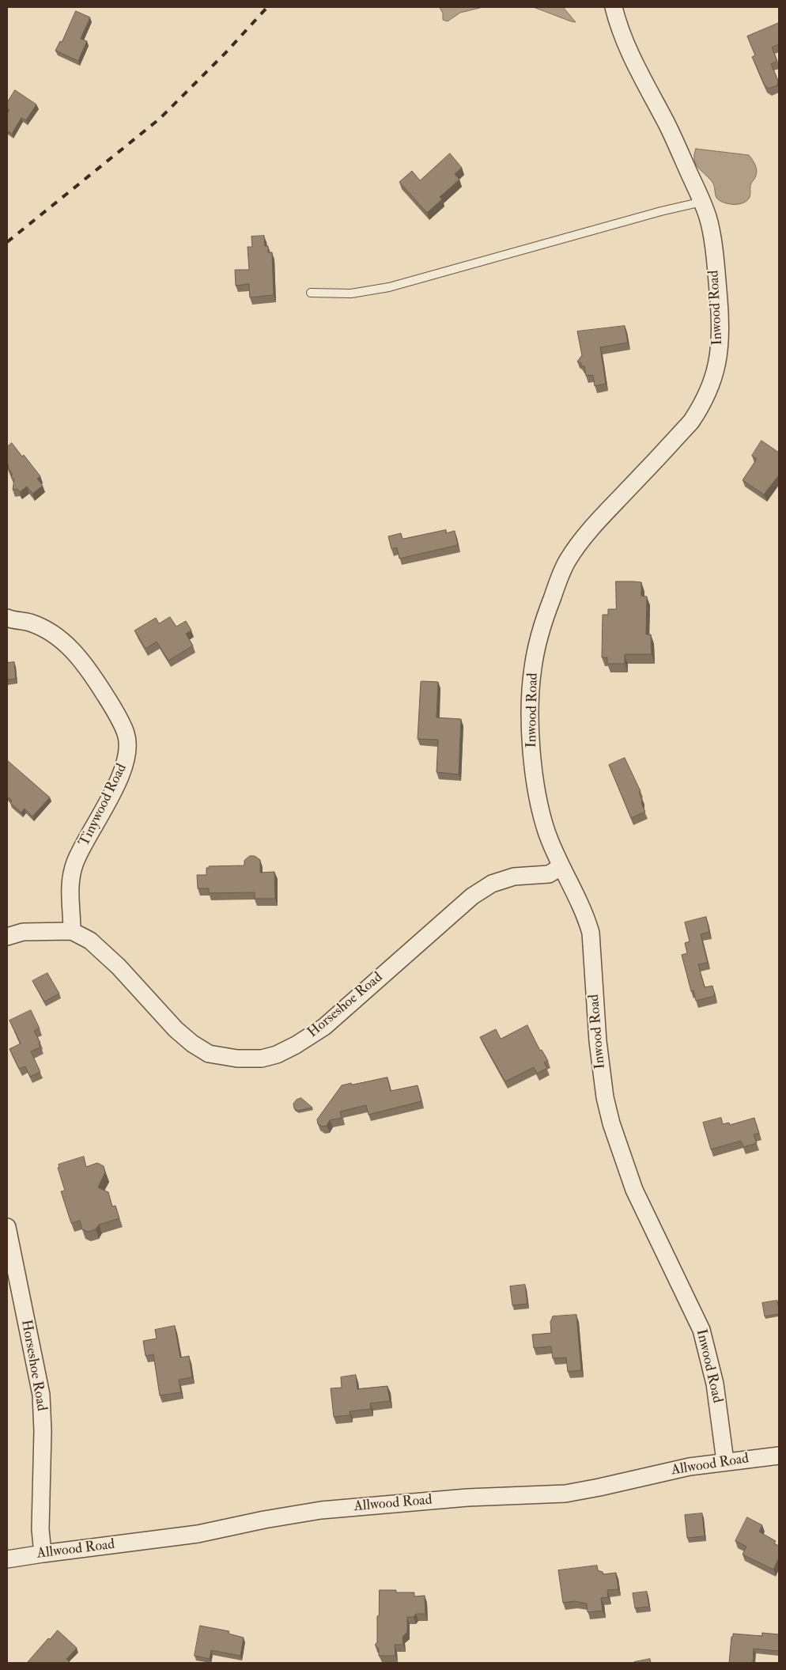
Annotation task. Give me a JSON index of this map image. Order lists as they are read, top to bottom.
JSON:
{
  "streets": {
    "street": [
      "Inwood Road",
      "Tinywood Road",
      "Horseshoe Road",
      "Allwood Road"
    ]
  },
  "crossings": [
    ["Inwood Road", "Horseshoe Road"],
    ["Inwood Road", "Allwood Road"],
    ["Tinywood Road", "Horseshoe Road"],
    ["Horseshoe Road", "Allwood Road"]
  ]
}
